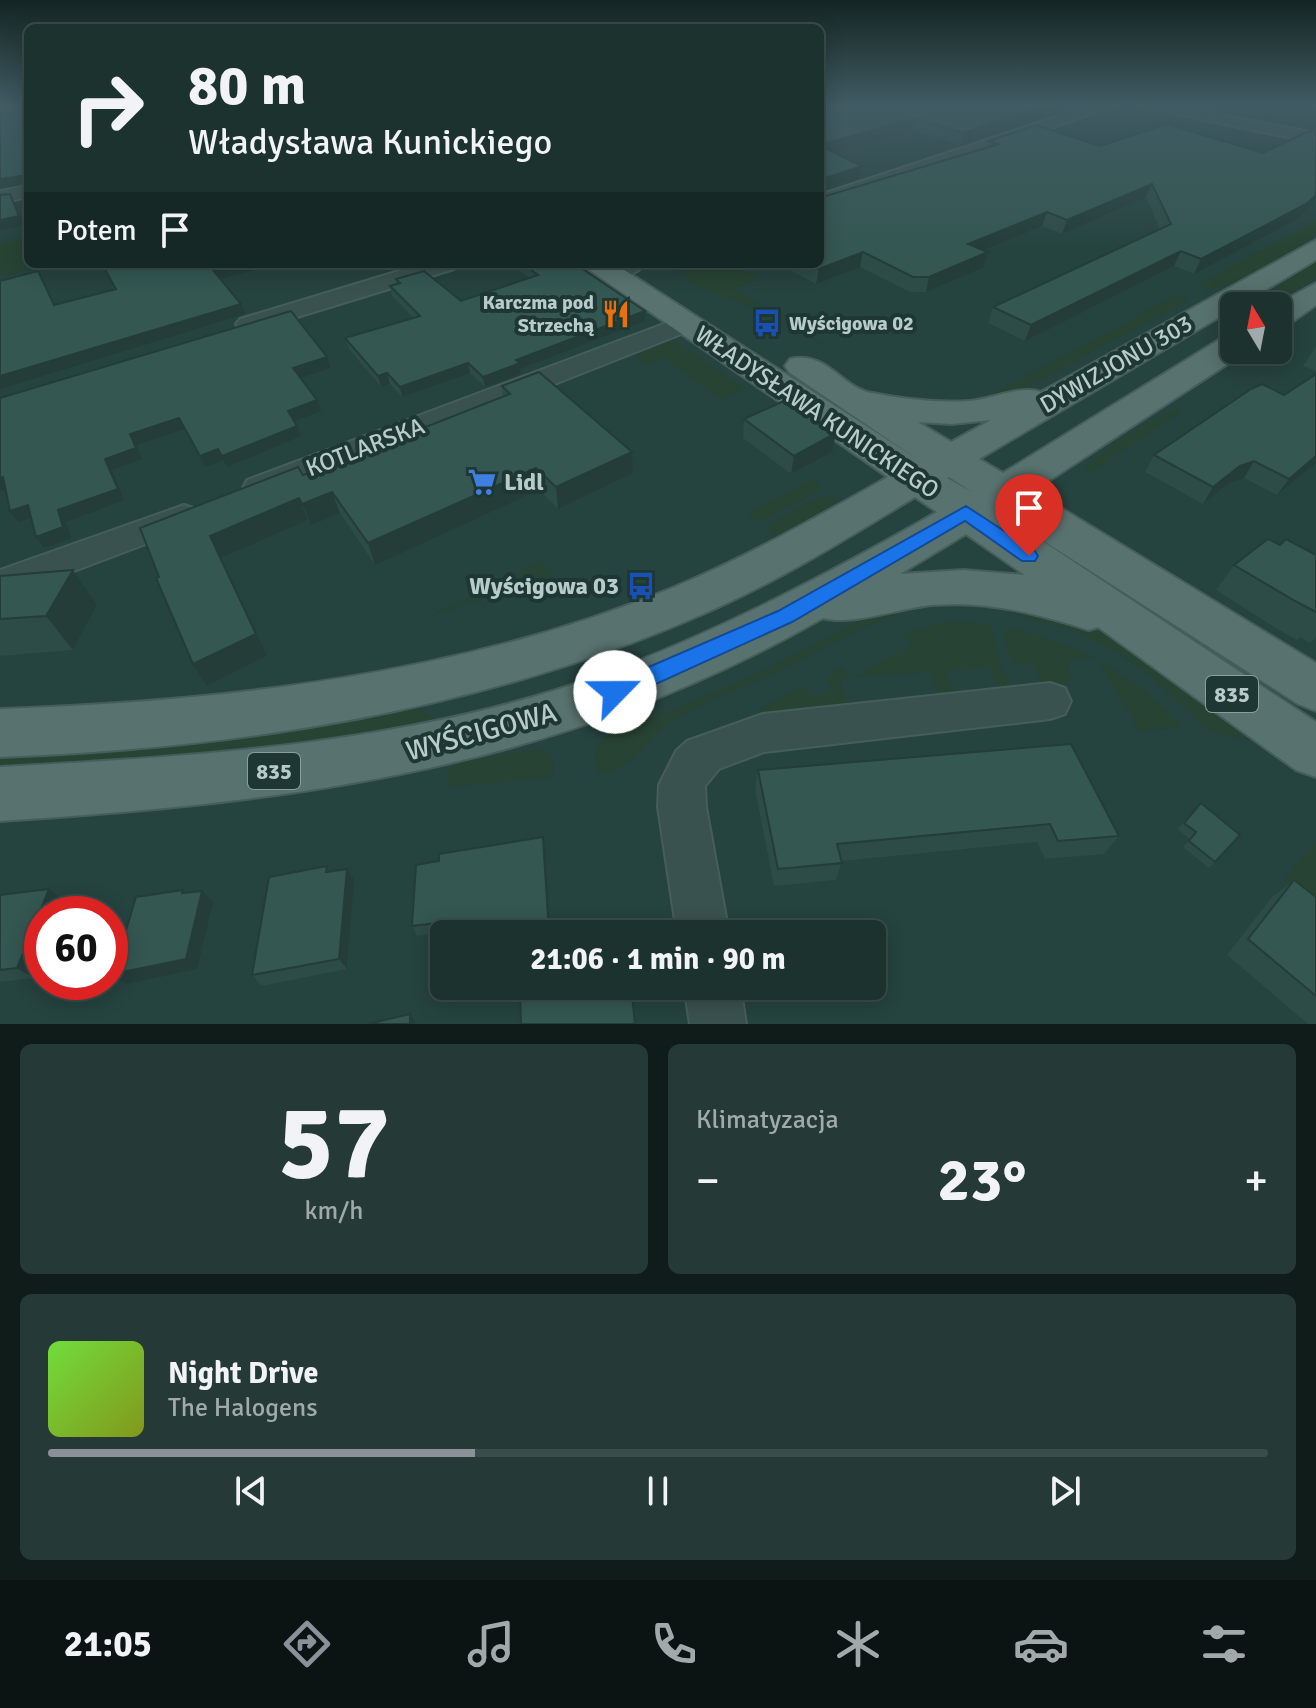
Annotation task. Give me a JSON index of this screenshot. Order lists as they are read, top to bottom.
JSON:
{
  "streets": {
    "main road": [
      "DYWIZJONU 303",
      "WŁADYSŁAWA KUNICKIEGO",
      "835",
      "WYŚCIGOWA"
    ],
    "street": ["KOTLARSKA"]
  },
  "crossings": [
    ["DYWIZJONU 303", "WŁADYSŁAWA KUNICKIEGO"],
    ["DYWIZJONU 303", "WYŚCIGOWA"],
    ["WŁADYSŁAWA KUNICKIEGO", "KOTLARSKA"],
    ["WŁADYSŁAWA KUNICKIEGO", "835"],
    ["WŁADYSŁAWA KUNICKIEGO", "WYŚCIGOWA"],
    ["835", "WYŚCIGOWA"]
  ],
  "places": {
    "restaurant": ["Karczma pod Strzechą"],
    "bus stop": ["Wyścigowa 02", "Wyścigowa 03"],
    "supermarket": ["Lidl"]
  },
  "north": "top",
  "page": {
    "turn": ["80 m", "Władysława Kunickiego"],
    "then": "Potem",
    "limit": "60",
    "trip": "21:06 · 1 min · 90 m",
    "tile": [
      ["57", "km/h"],
      "Klimatyzacja"
    ],
    "heat": ["−", "23°", "+"],
    "song": ["Night Drive", "The Halogens"],
    "tabs": "21:05"
  }
}
